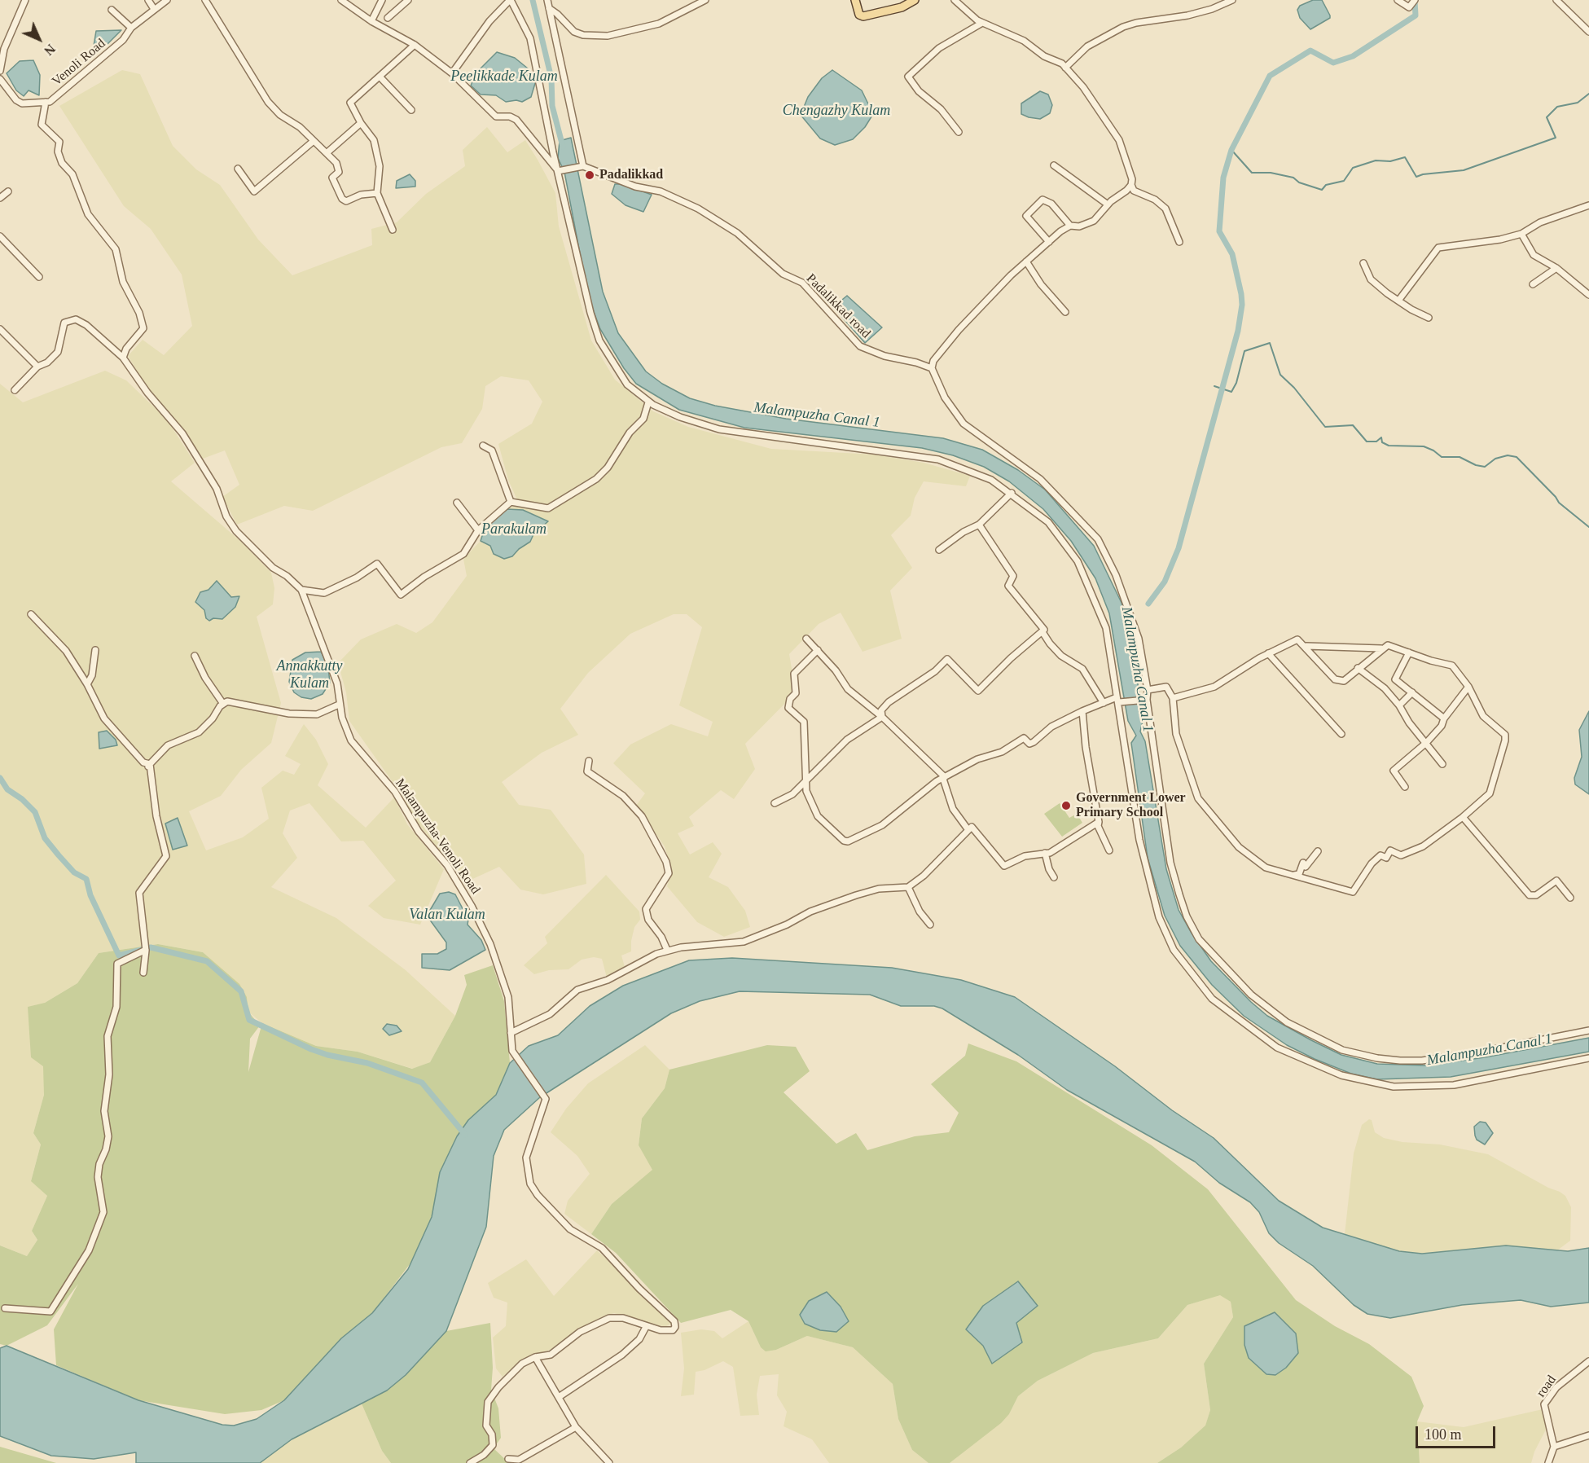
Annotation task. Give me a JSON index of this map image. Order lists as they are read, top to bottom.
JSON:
{
  "streets": {
    "street": [
      "Venoli Road",
      "Padalikkad road",
      "Malampuzha-Venoli Road",
      "road"
    ]
  },
  "water": [
    "Peelikkade Kulam",
    "Chengazhy Kulam",
    "Malampuzha Canal 1",
    "Parakulam",
    "Annakkutty Kulam",
    "Valan Kulam"
  ],
  "places": ["Padalikkad", "Government Lower Primary School"],
  "scale_bar": "100 m",
  "north": "bottom right"
}
